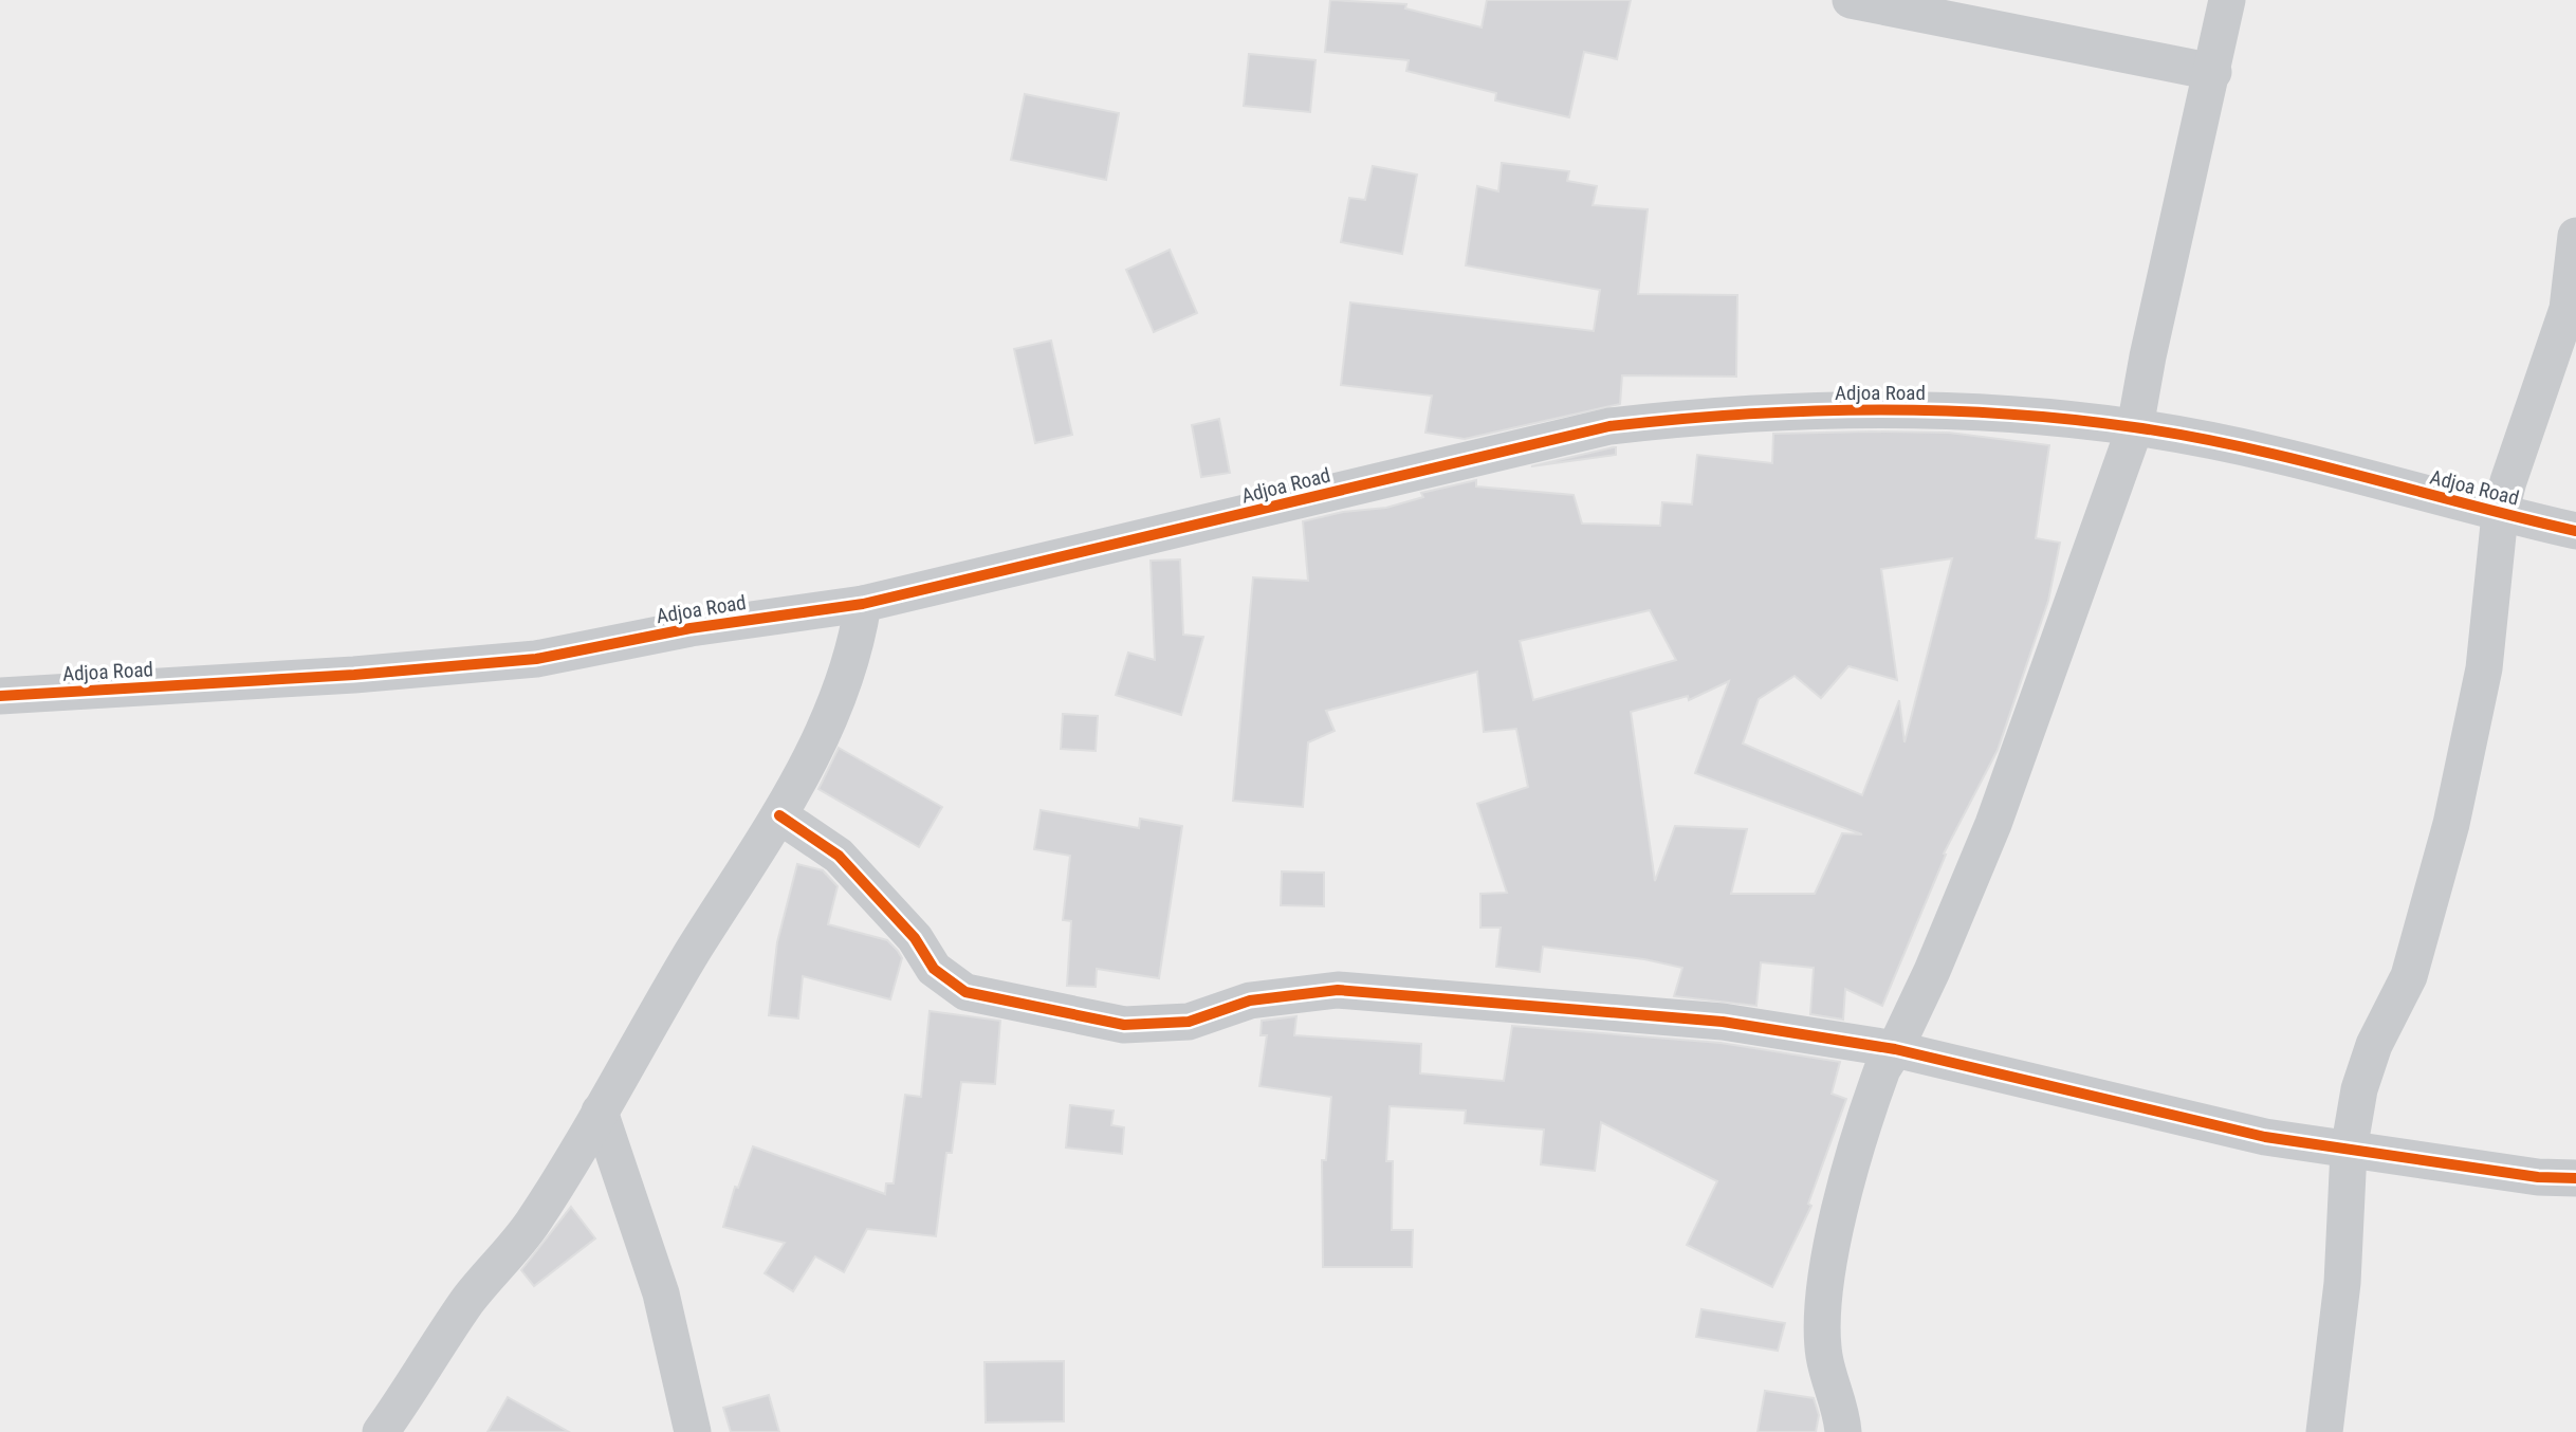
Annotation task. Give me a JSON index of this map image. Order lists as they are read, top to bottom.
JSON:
{
  "streets": {
    "street": ["Adjoa Road"]
  }
}
